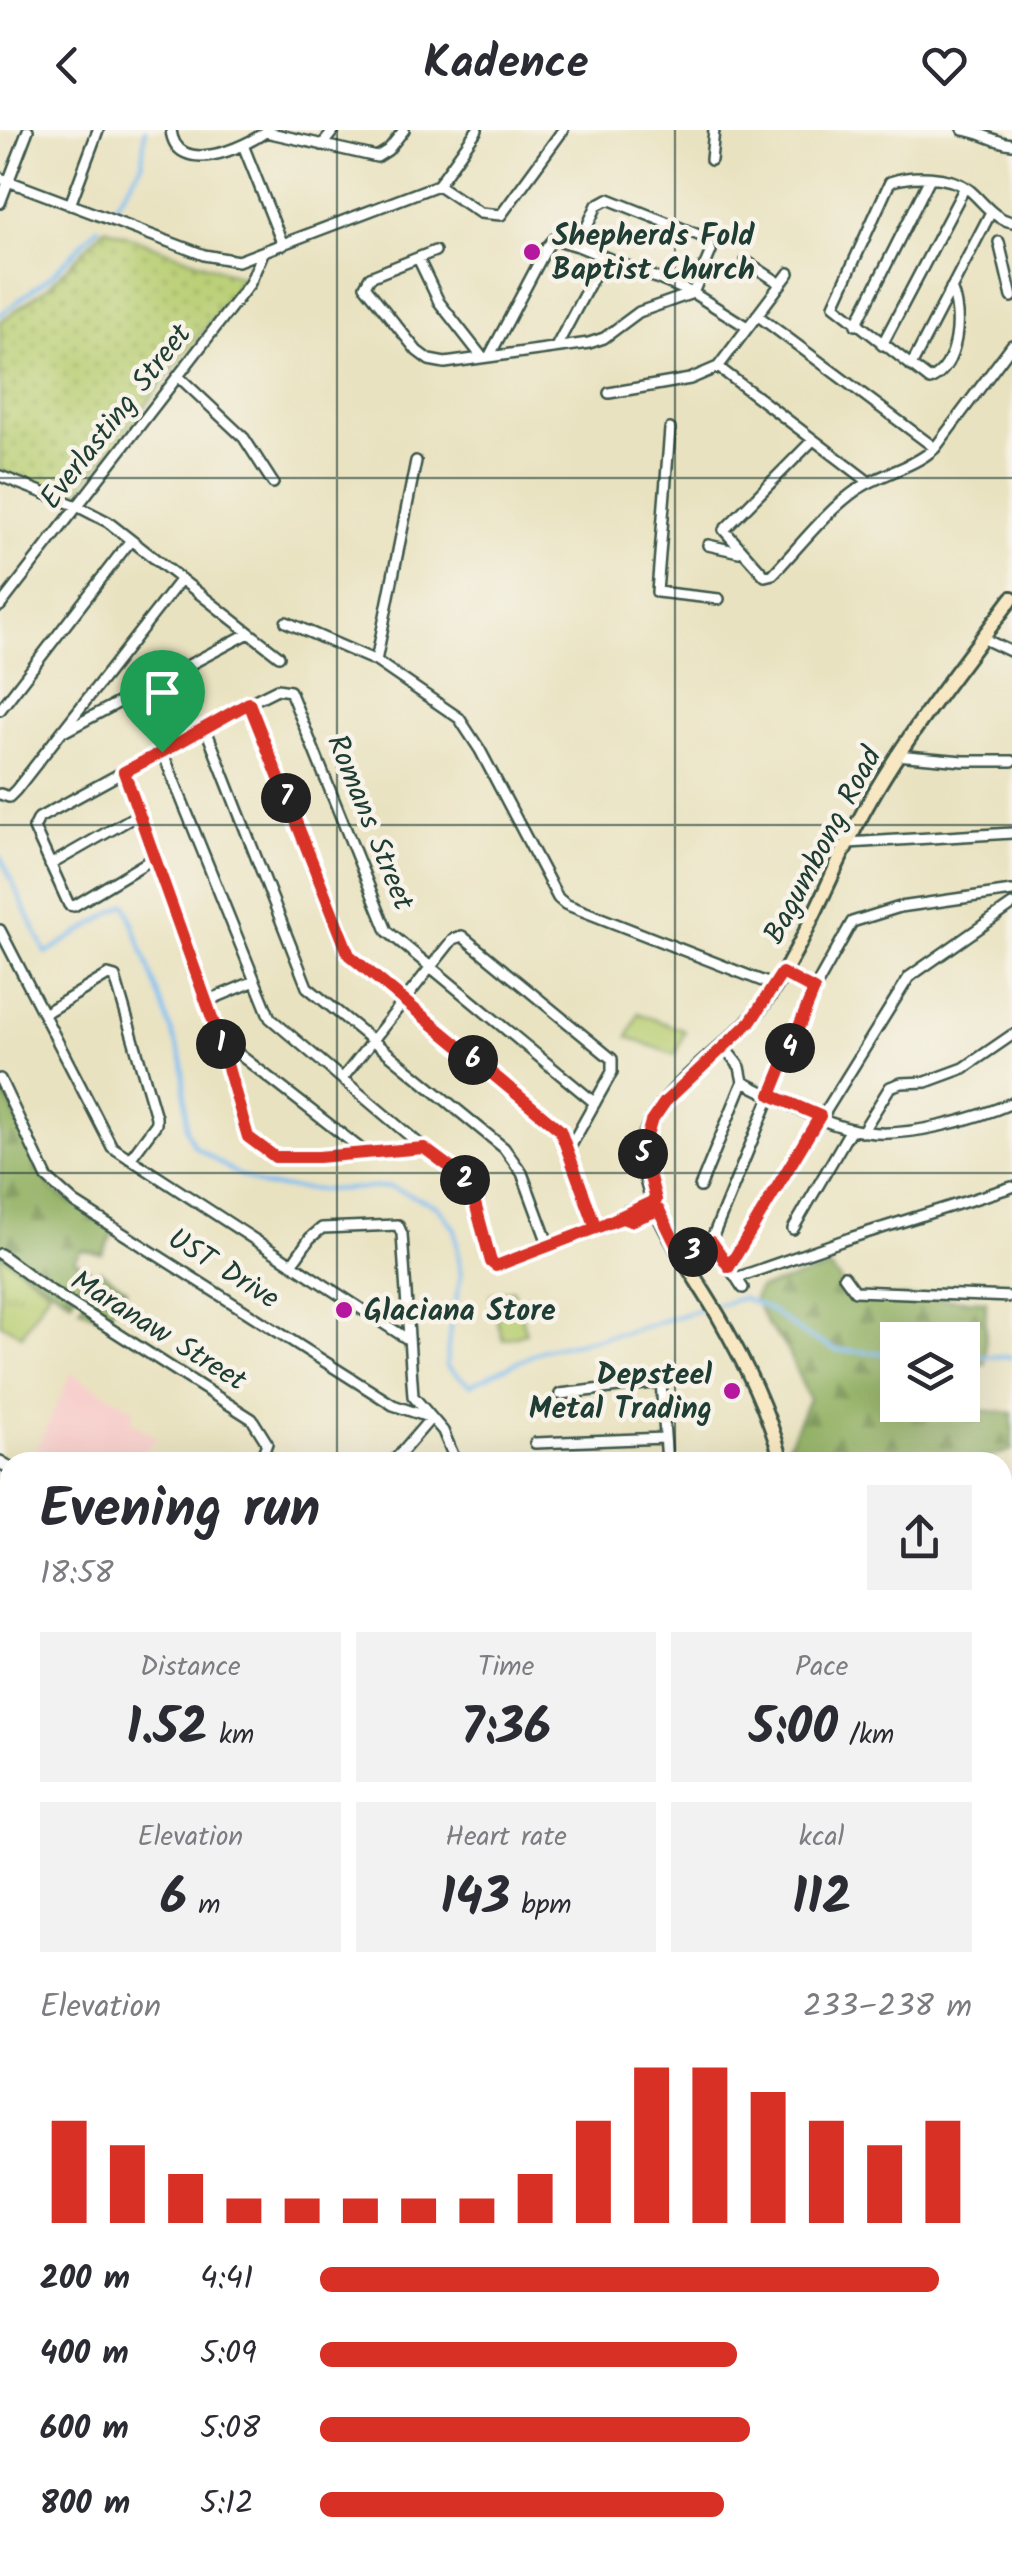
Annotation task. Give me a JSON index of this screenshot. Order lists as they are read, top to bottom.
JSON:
{
  "streets": {
    "main road": ["Bagumbong Road"],
    "street": [
      "Everlasting Street",
      "Romans Street",
      "UST Drive",
      "Maranaw Street"
    ]
  },
  "places": ["Shepherds Fold Baptist Church", "Glaciana Store", "Depsteel Metal Trading"],
  "page": {
    "header": "Kadence",
    "pins": [
      "7",
      "1",
      "4",
      "6",
      "5",
      "2",
      "3"
    ],
    "heading": ["Evening run", "18:58"],
    "stats": [
      ["Distance", "1.52 km"],
      ["Time", "7:36"],
      ["Pace", "5:00 /km"],
      ["Elevation", "6 m"],
      ["Heart rate", "143 bpm"],
      ["kcal", "112"]
    ],
    "chart": ["Elevation", "233–238 m"],
    "list": [
      {
        "name": "200 m",
        "note": "4:41"
      },
      {
        "name": "400 m",
        "note": "5:09"
      },
      {
        "name": "600 m",
        "note": "5:08"
      },
      {
        "name": "800 m",
        "note": "5:12"
      }
    ]
  }
}
